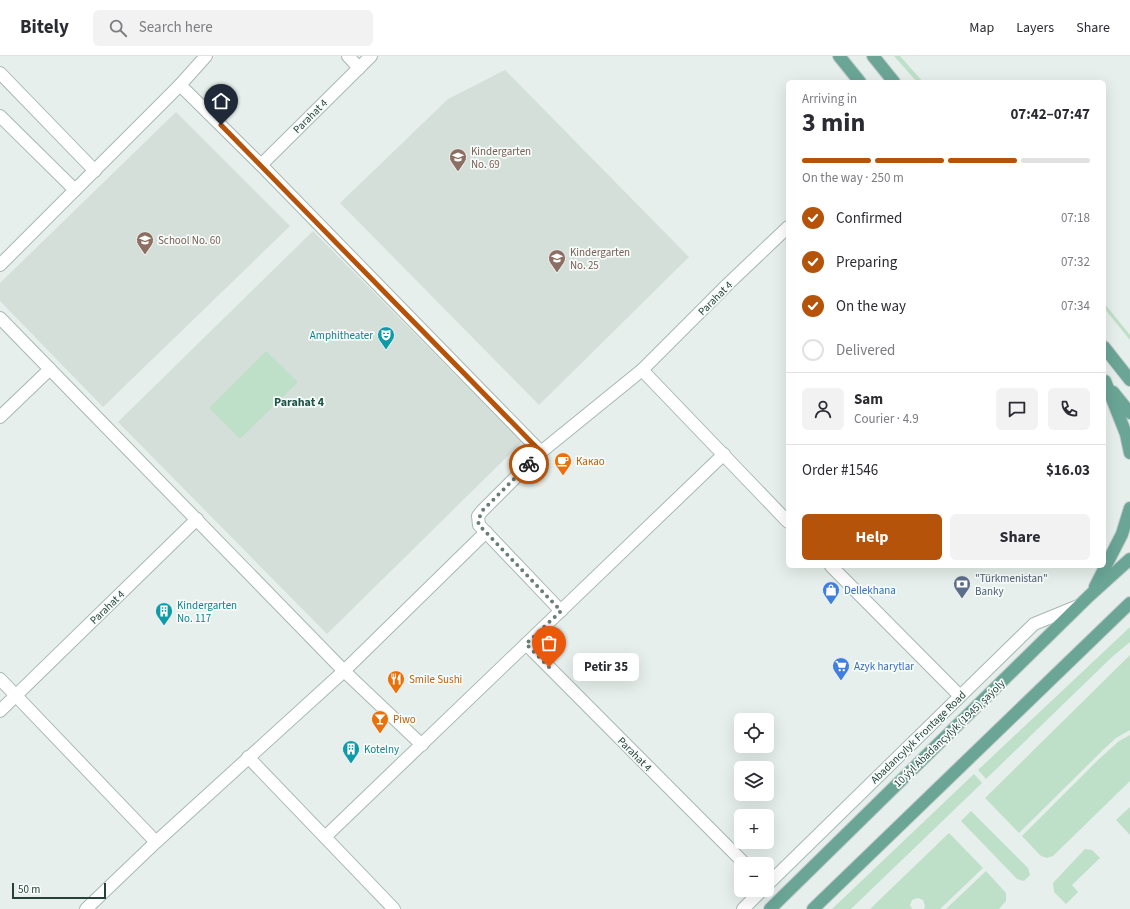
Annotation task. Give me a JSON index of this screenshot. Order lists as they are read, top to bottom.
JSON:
{
  "streets": {
    "main road": ["10 ýyl Abadançylyk (1945) şaýoly"],
    "street": ["Parahat 4", "Abadancylyk Frontage Road"]
  },
  "crossings": [
    ["10 ýyl Abadançylyk (1945) şaýoly", "Abadancylyk Frontage Road"]
  ],
  "districts": ["Parahat 4"],
  "places": {
    "school or university": ["Kindergarten No. 69", "School No. 60", "Kindergarten No. 25"],
    "theatre": ["Amphitheater"],
    "cafe": ["Какао"],
    "bank": ["\"Türkmenistan\" Banky"],
    "shop": ["Dellekhana"],
    "building": ["Kindergarten No. 117", "Kotelny"],
    "other": ["Petir 35"],
    "supermarket": ["Azyk harytlar"],
    "restaurant": ["Smile Sushi"],
    "bar": ["Piwo"]
  },
  "scale_bar": "50 m",
  "page": {
    "header": "Bitely",
    "search": "Search here",
    "nav": ["Map", "Layers", "Share"],
    "heading": ["3 min", "Arriving in", "07:42–07:47"],
    "panel": [
      "Sam",
      "Courier · 4.9",
      "Order #1546",
      "$16.03"
    ],
    "bar": "On the way · 250 m",
    "list": [
      ["Confirmed", "07:18"],
      ["Preparing", "07:32"],
      ["On the way", "07:34"],
      "Delivered"
    ],
    "buttons": ["Help", "Share"],
    "bubble": "Petir 35",
    "map_buttons": ["+", "−"],
    "scale": "50 m"
  }
}
